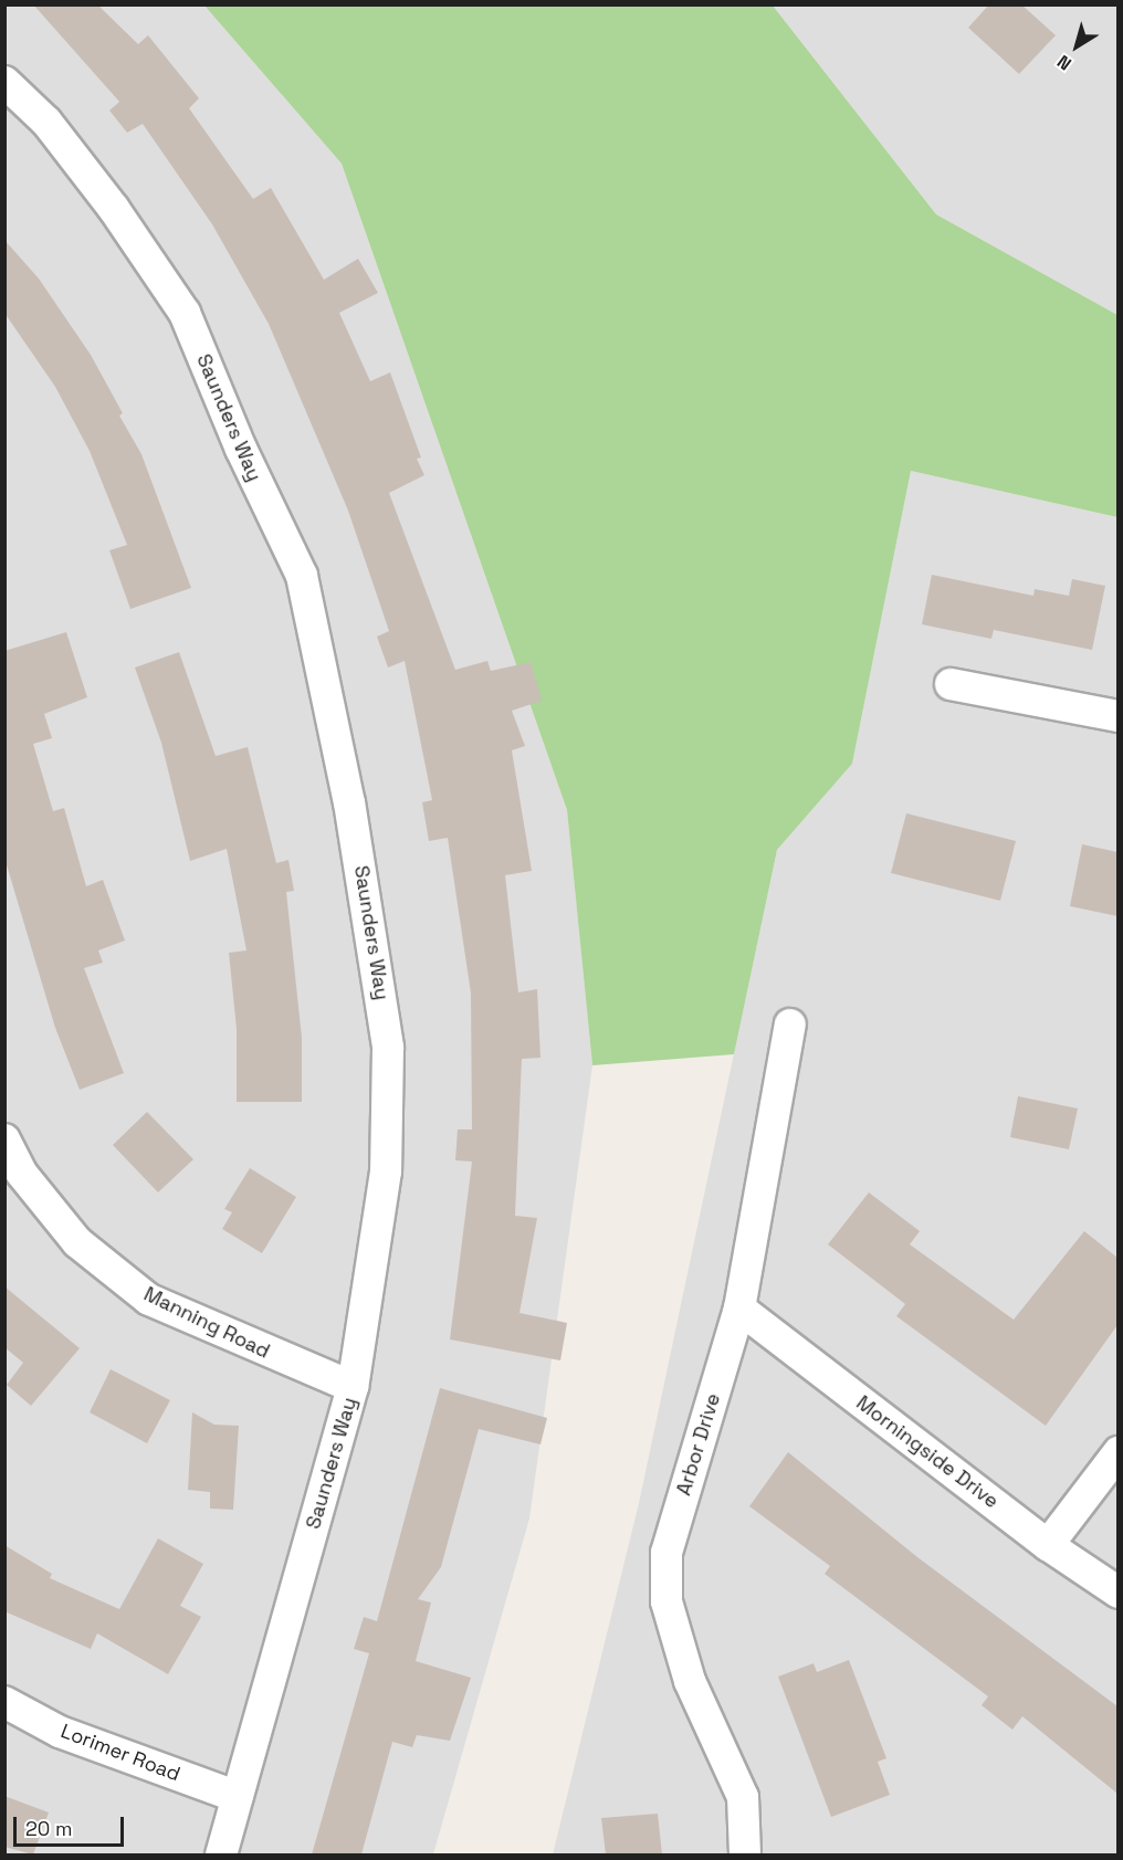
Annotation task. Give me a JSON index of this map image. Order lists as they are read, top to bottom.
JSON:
{
  "streets": {
    "street": [
      "Saunders Way",
      "Manning Road",
      "Arbor Drive",
      "Morningside Drive",
      "Lorimer Road"
    ]
  },
  "crossings": [
    ["Saunders Way", "Manning Road"],
    ["Saunders Way", "Lorimer Road"],
    ["Arbor Drive", "Morningside Drive"]
  ],
  "scale_bar": "20 m",
  "north": "bottom left"
}
